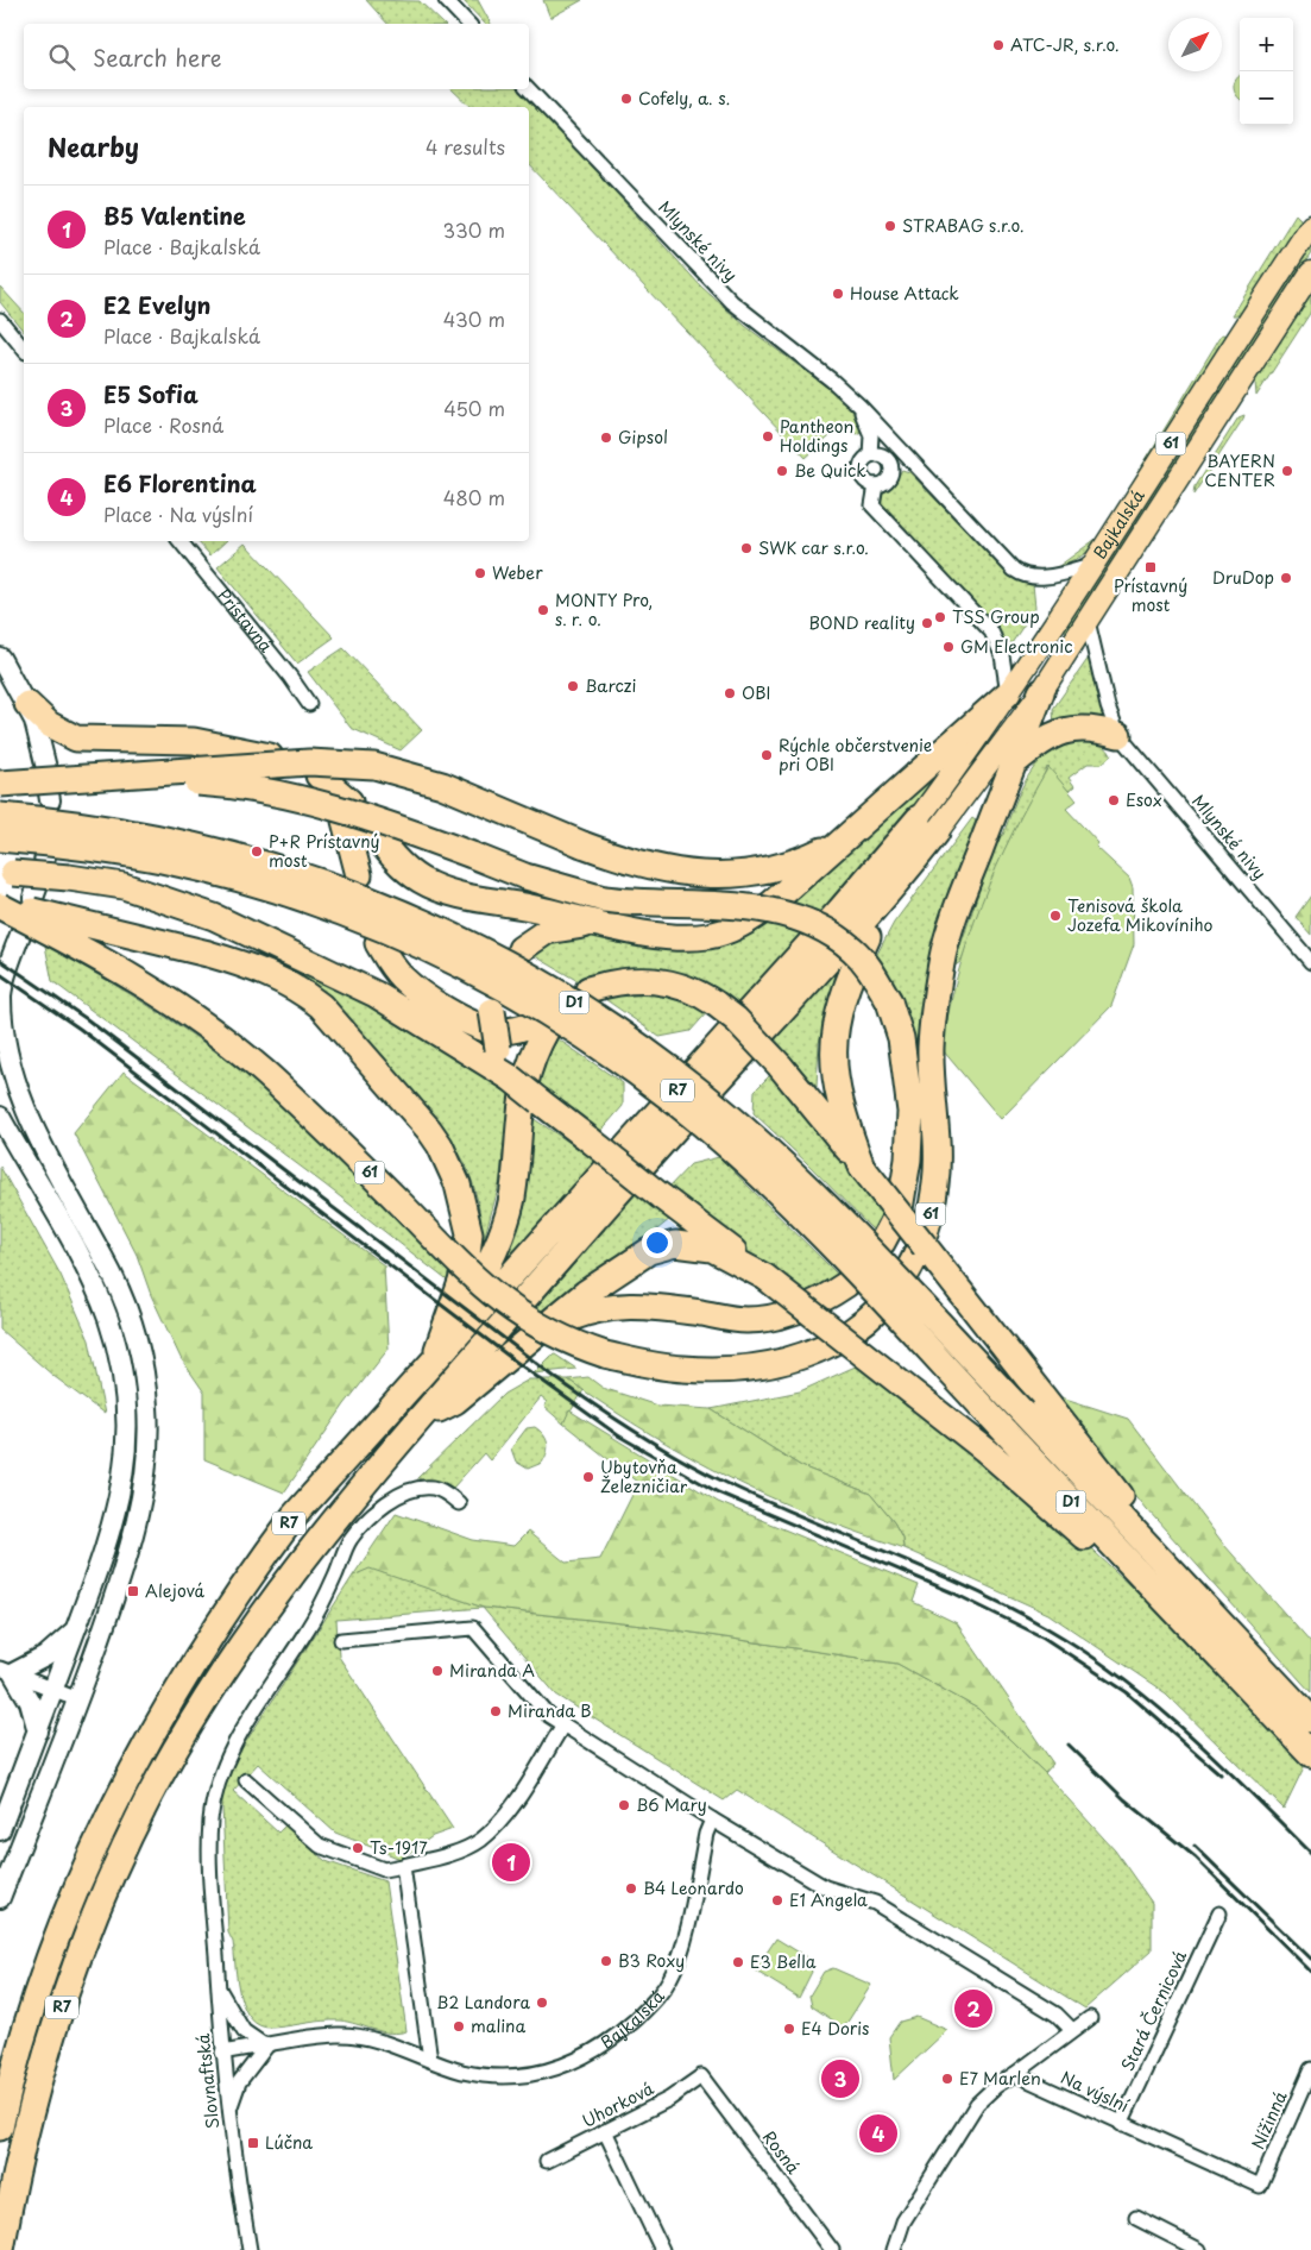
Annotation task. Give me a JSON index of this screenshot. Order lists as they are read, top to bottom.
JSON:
{
  "streets": {
    "highway": ["61", "D1", "R7"],
    "main road": ["Bajkalská"],
    "street": [
      "Mlynské nivy",
      "Prístavná",
      "Stará Černicová",
      "Slovnaftská",
      "Na výslní",
      "Uhorková",
      "Nížinná",
      "Rosná"
    ]
  },
  "crossings": [
    ["Mlynské nivy", "Bajkalská"],
    ["61", "Bajkalská"],
    ["Bajkalská", "R7"],
    ["Bajkalská", "Slovnaftská"],
    ["Stará Černicová", "Na výslní"],
    ["Na výslní", "Nížinná"],
    ["Uhorková", "Rosná"]
  ],
  "places": {
    "other": [
      "ATC-JR, s.r.o.",
      "Cofely, a. s.",
      "STRABAG s.r.o.",
      "House Attack",
      "Pantheon Holdings",
      "Gipsol",
      "Be Quick",
      "BAYERN CENTER",
      "SWK car s.r.o.",
      "Weber",
      "DruDop",
      "MONTY Pro, s. r. o.",
      "TSS Group",
      "BOND reality",
      "GM Electronic",
      "Barczi",
      "OBI",
      "Rýchle občerstvenie pri OBI",
      "Esox",
      "P+R Prístavný most",
      "Tenisová škola Jozefa Mikovíniho",
      "Ubytovňa Železničiar",
      "Miranda A",
      "Miranda B",
      "B6 Mary",
      "Ts-1917",
      "B4 Leonardo",
      "E1 Angela",
      "B3 Roxy",
      "E3 Bella",
      "B2 Landora",
      "malina",
      "E4 Doris",
      "E7 Marlen"
    ],
    "transit": ["Prístavný most", "Alejová", "Lúčna"]
  },
  "north": "top right",
  "page": {
    "map_buttons": ["+", "−"],
    "search": "Search here",
    "heading": ["Nearby", "4 results"],
    "list": [
      {
        "mark": "1",
        "name": "B5 Valentine",
        "note": "Place · Bajkalská",
        "value": "330 m"
      },
      {
        "mark": "2",
        "name": "E2 Evelyn",
        "note": "Place · Bajkalská",
        "value": "430 m"
      },
      {
        "mark": "3",
        "name": "E5 Sofia",
        "note": "Place · Rosná",
        "value": "450 m"
      },
      {
        "mark": "4",
        "name": "E6 Florentina",
        "note": "Place · Na výslní",
        "value": "480 m"
      }
    ],
    "pins": [
      "1",
      "2",
      "3",
      "4"
    ]
  }
}
